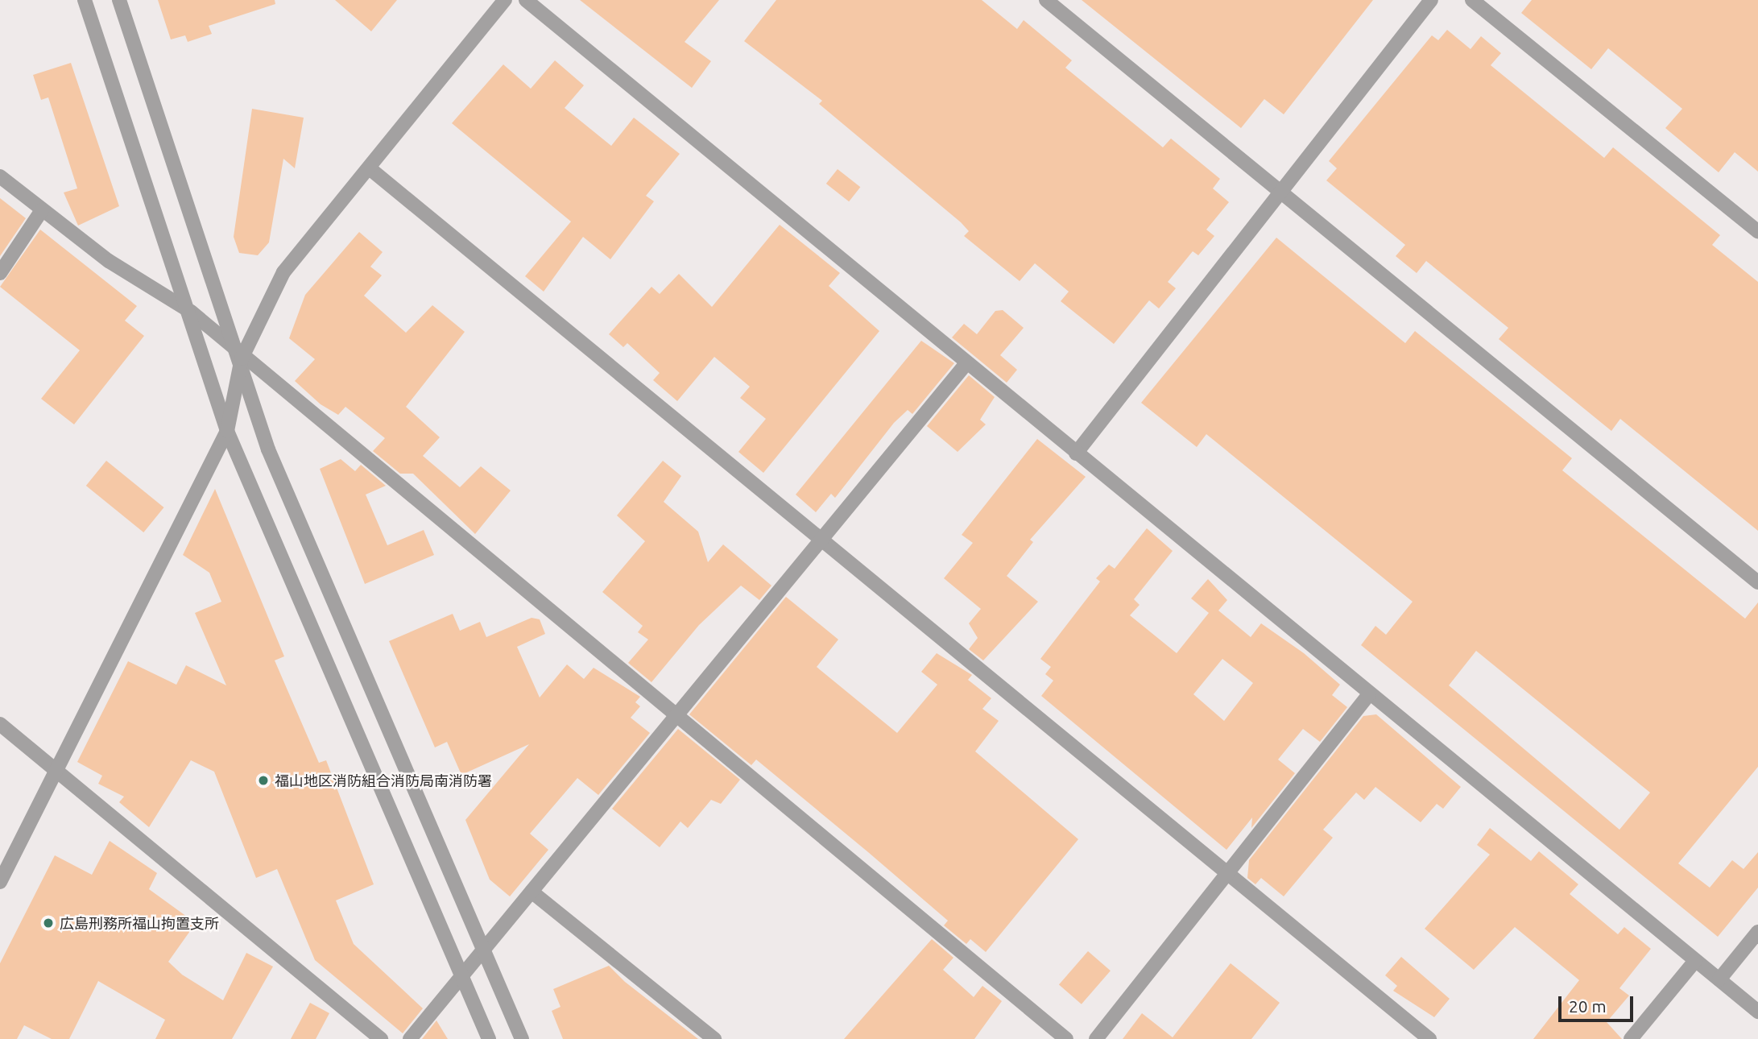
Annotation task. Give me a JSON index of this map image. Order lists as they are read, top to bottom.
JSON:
{
  "places": ["福山地区消防組合消防局南消防署", "広島刑務所福山拘置支所"],
  "scale_bar": "20 m"
}
